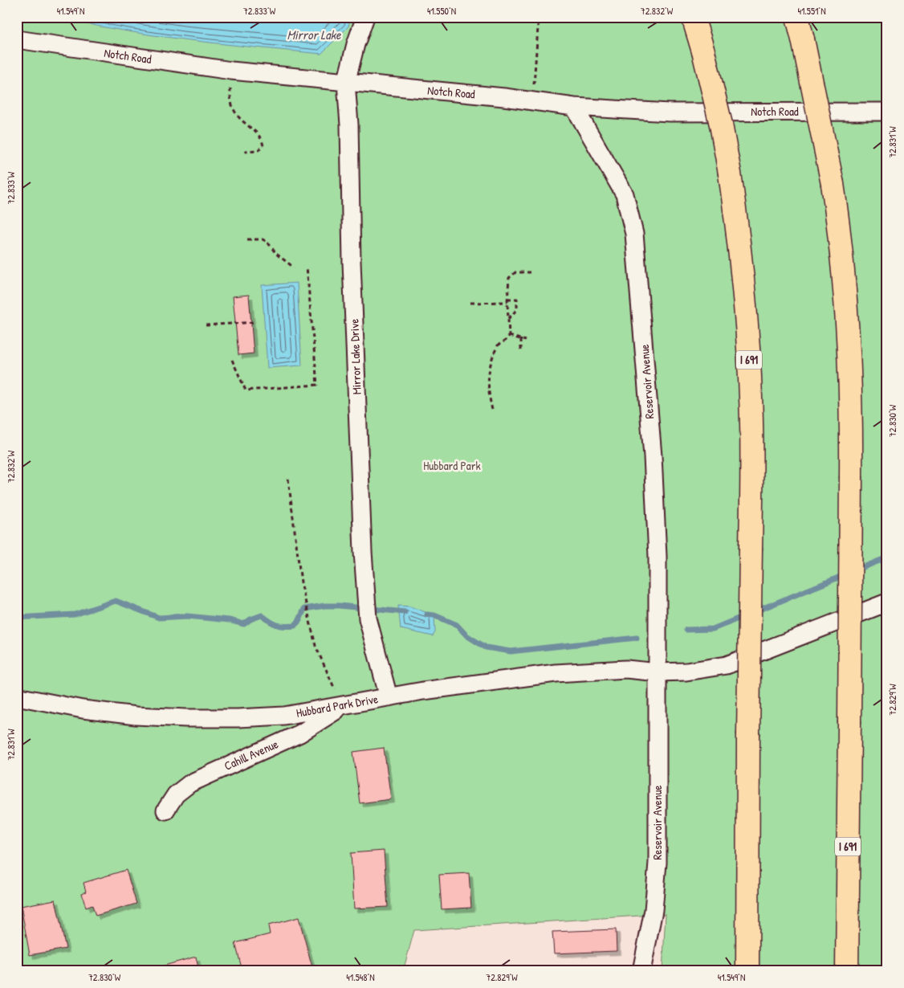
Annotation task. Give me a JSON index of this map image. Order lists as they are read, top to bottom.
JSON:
{
  "streets": {
    "highway": ["I 691"],
    "street": [
      "Notch Road",
      "Mirror Lake Drive",
      "Reservoir Avenue",
      "Hubbard Park Drive",
      "Cahill Avenue"
    ]
  },
  "crossings": [
    ["Notch Road", "Mirror Lake Drive"],
    ["Notch Road", "Reservoir Avenue"],
    ["Mirror Lake Drive", "Hubbard Park Drive"],
    ["Reservoir Avenue", "Hubbard Park Drive"],
    ["Hubbard Park Drive", "Cahill Avenue"]
  ],
  "water": ["Mirror Lake"],
  "parks": ["Hubbard Park"],
  "coordinates": [
    "41.549°N",
    "72.833°W",
    "41.550°N",
    "72.832°W",
    "41.551°N",
    "72.831°W",
    "72.830°W",
    "72.829°W",
    "41.548°N"
  ]
}
